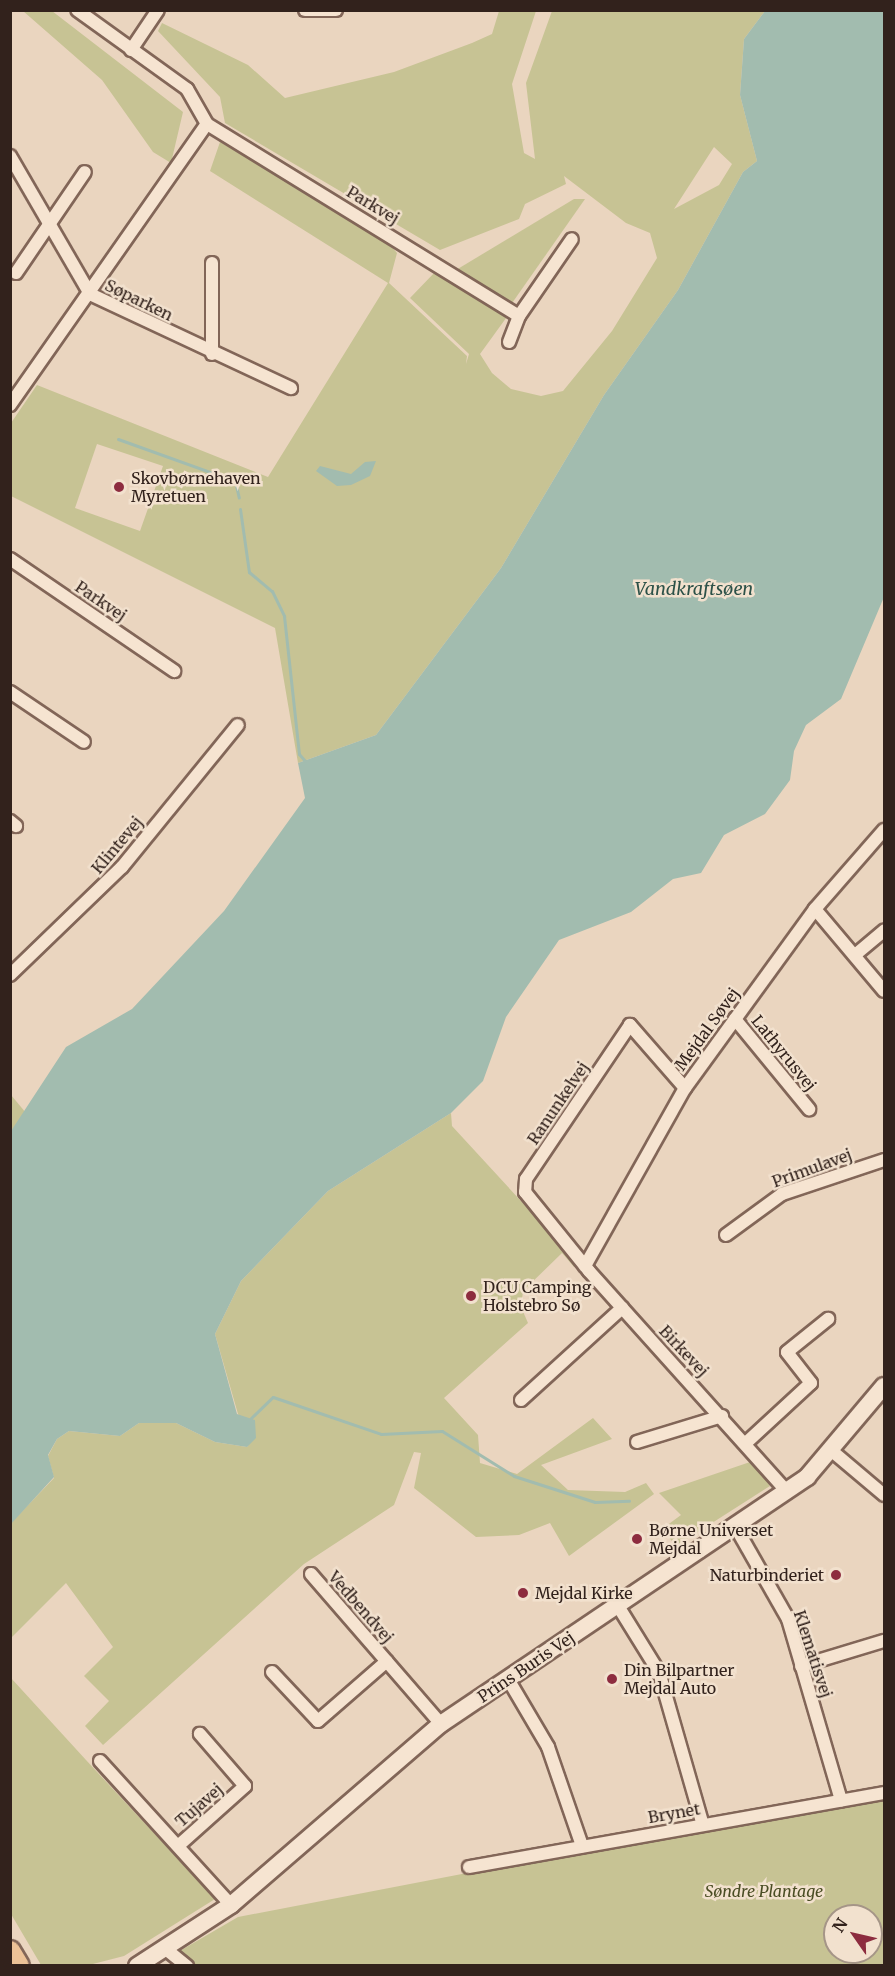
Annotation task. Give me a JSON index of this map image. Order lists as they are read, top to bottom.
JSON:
{
  "streets": {
    "street": [
      "Parkvej",
      "Søparken",
      "Klintevej",
      "Mejdal Søvej",
      "Lathyrusvej",
      "Ranunkelvej",
      "Primulavej",
      "Birkevej",
      "Vedbendvej",
      "Klematisvej",
      "Prins Buris Vej",
      "Tujavej",
      "Brynet"
    ]
  },
  "crossings": [
    ["Mejdal Søvej", "Lathyrusvej"],
    ["Mejdal Søvej", "Ranunkelvej"],
    ["Mejdal Søvej", "Birkevej"],
    ["Ranunkelvej", "Birkevej"],
    ["Birkevej", "Prins Buris Vej"],
    ["Vedbendvej", "Prins Buris Vej"],
    ["Klematisvej", "Prins Buris Vej"],
    ["Klematisvej", "Brynet"],
    ["Prins Buris Vej", "Tujavej"]
  ],
  "water": ["Vandkraftsøen"],
  "parks": ["Søndre Plantage"],
  "places": [
    "Skovbørnehaven Myretuen",
    "DCU Camping Holstebro Sø",
    "Børne Universet Mejdal",
    "Naturbinderiet",
    "Mejdal Kirke",
    "Din Bilpartner Mejdal Auto"
  ],
  "north": "top left"
}
